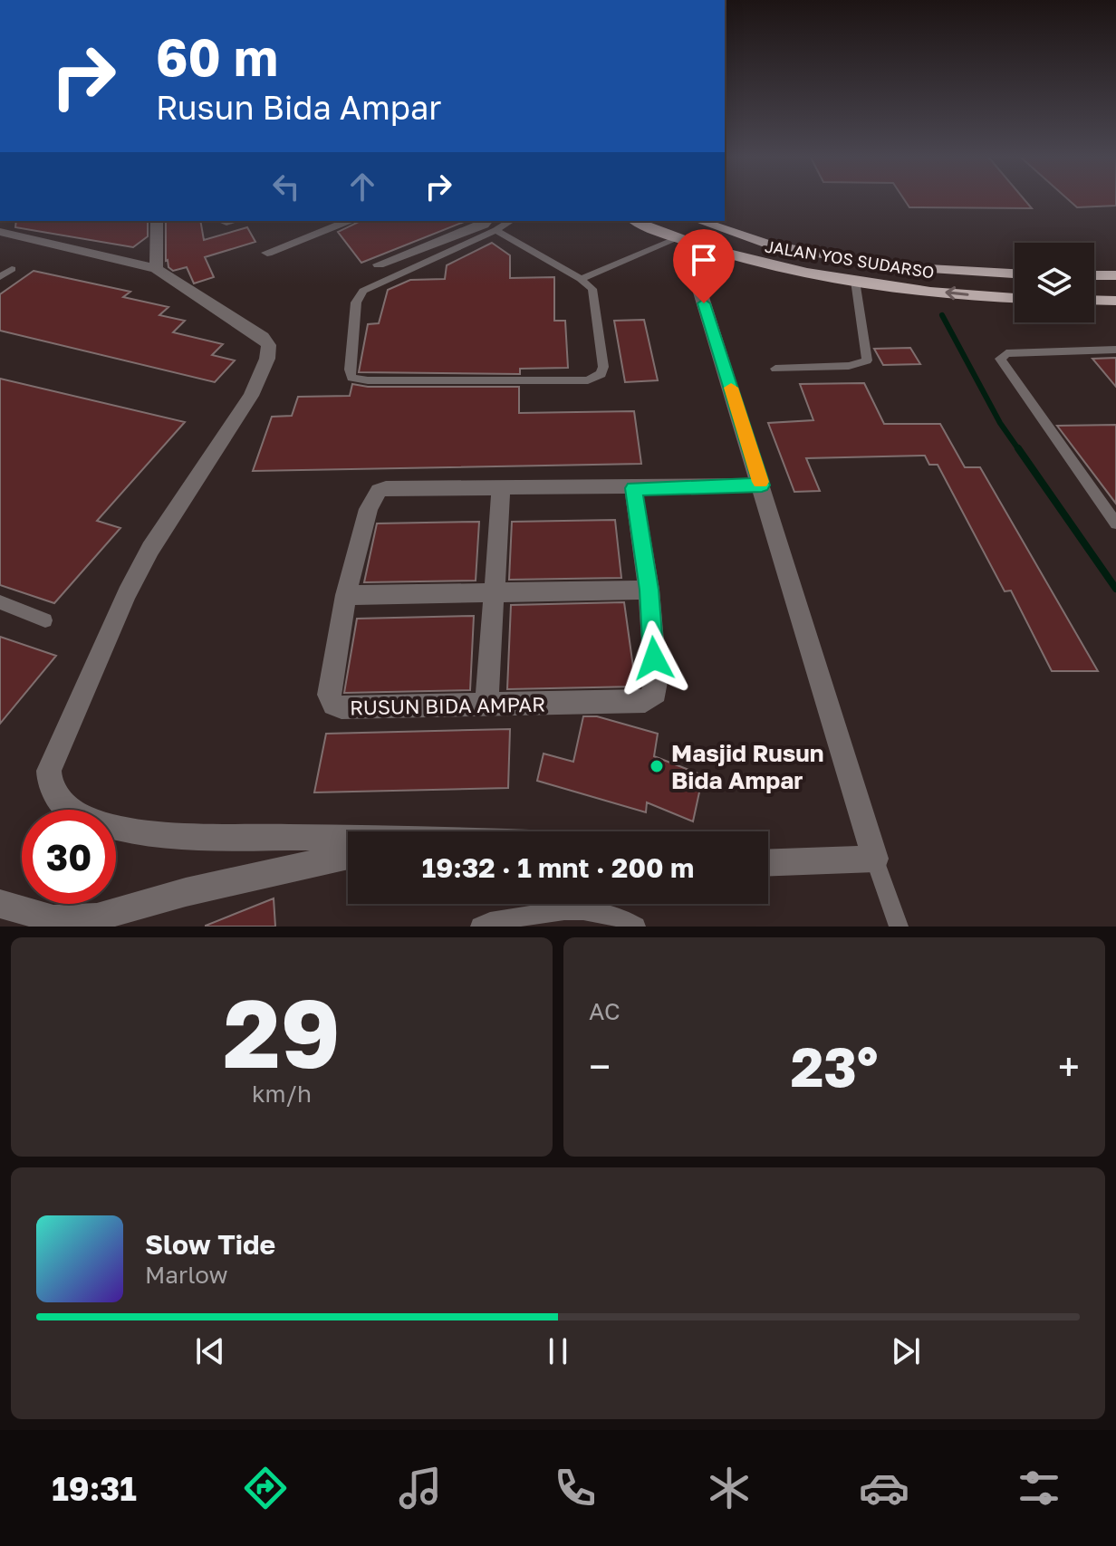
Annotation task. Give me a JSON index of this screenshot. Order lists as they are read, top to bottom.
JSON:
{
  "streets": {
    "main road": ["JALAN YOS SUDARSO"],
    "street": ["RUSUN BIDA AMPAR"]
  },
  "places": ["Masjid Rusun Bida Ampar"],
  "page": {
    "turn": ["60 m", "Rusun Bida Ampar"],
    "limit": "30",
    "trip": "19:32 · 1 mnt · 200 m",
    "tile": [
      ["29", "km/h"],
      "AC"
    ],
    "heat": ["−", "23°", "+"],
    "song": ["Slow Tide", "Marlow"],
    "tabs": "19:31"
  }
}
